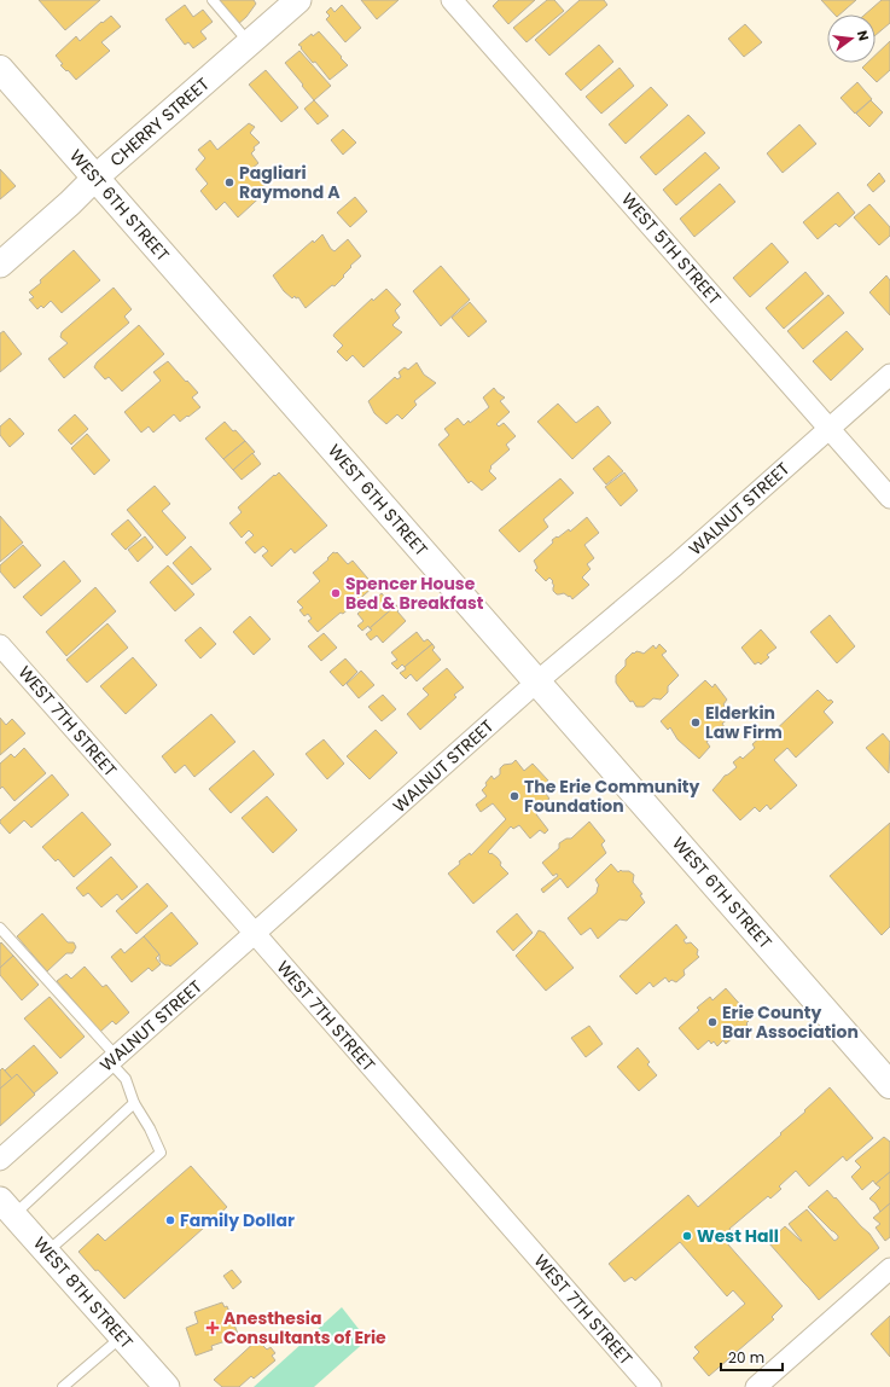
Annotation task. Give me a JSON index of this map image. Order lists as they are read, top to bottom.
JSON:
{
  "streets": {
    "main road": ["WEST 6TH STREET"],
    "street": [
      "CHERRY STREET",
      "WEST 5TH STREET",
      "WALNUT STREET",
      "WEST 7TH STREET",
      "WEST 8TH STREET"
    ]
  },
  "crossings": [
    ["CHERRY STREET", "WEST 6TH STREET"],
    ["WEST 6TH STREET", "WALNUT STREET"],
    ["WEST 5TH STREET", "WALNUT STREET"],
    ["WALNUT STREET", "WEST 7TH STREET"]
  ],
  "places": {
    "other": [
      "Pagliari Raymond A",
      "Spencer House Bed & Breakfast",
      "Elderkin Law Firm",
      "The Erie Community Foundation",
      "Erie County Bar Association",
      "Family Dollar",
      "West Hall"
    ],
    "health": ["Anesthesia Consultants of Erie"]
  },
  "scale_bar": "20 m",
  "north": "right"
}
